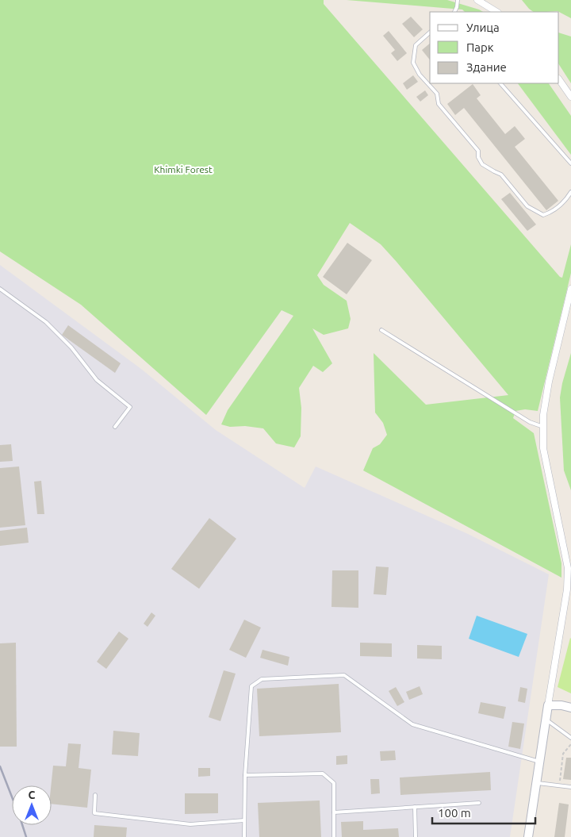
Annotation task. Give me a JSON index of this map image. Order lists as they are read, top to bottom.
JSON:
{
  "parks": ["Khimki Forest"],
  "legend": ["Улица", "Парк", "Здание"],
  "scale_bar": "100 m",
  "north": "top"
}
